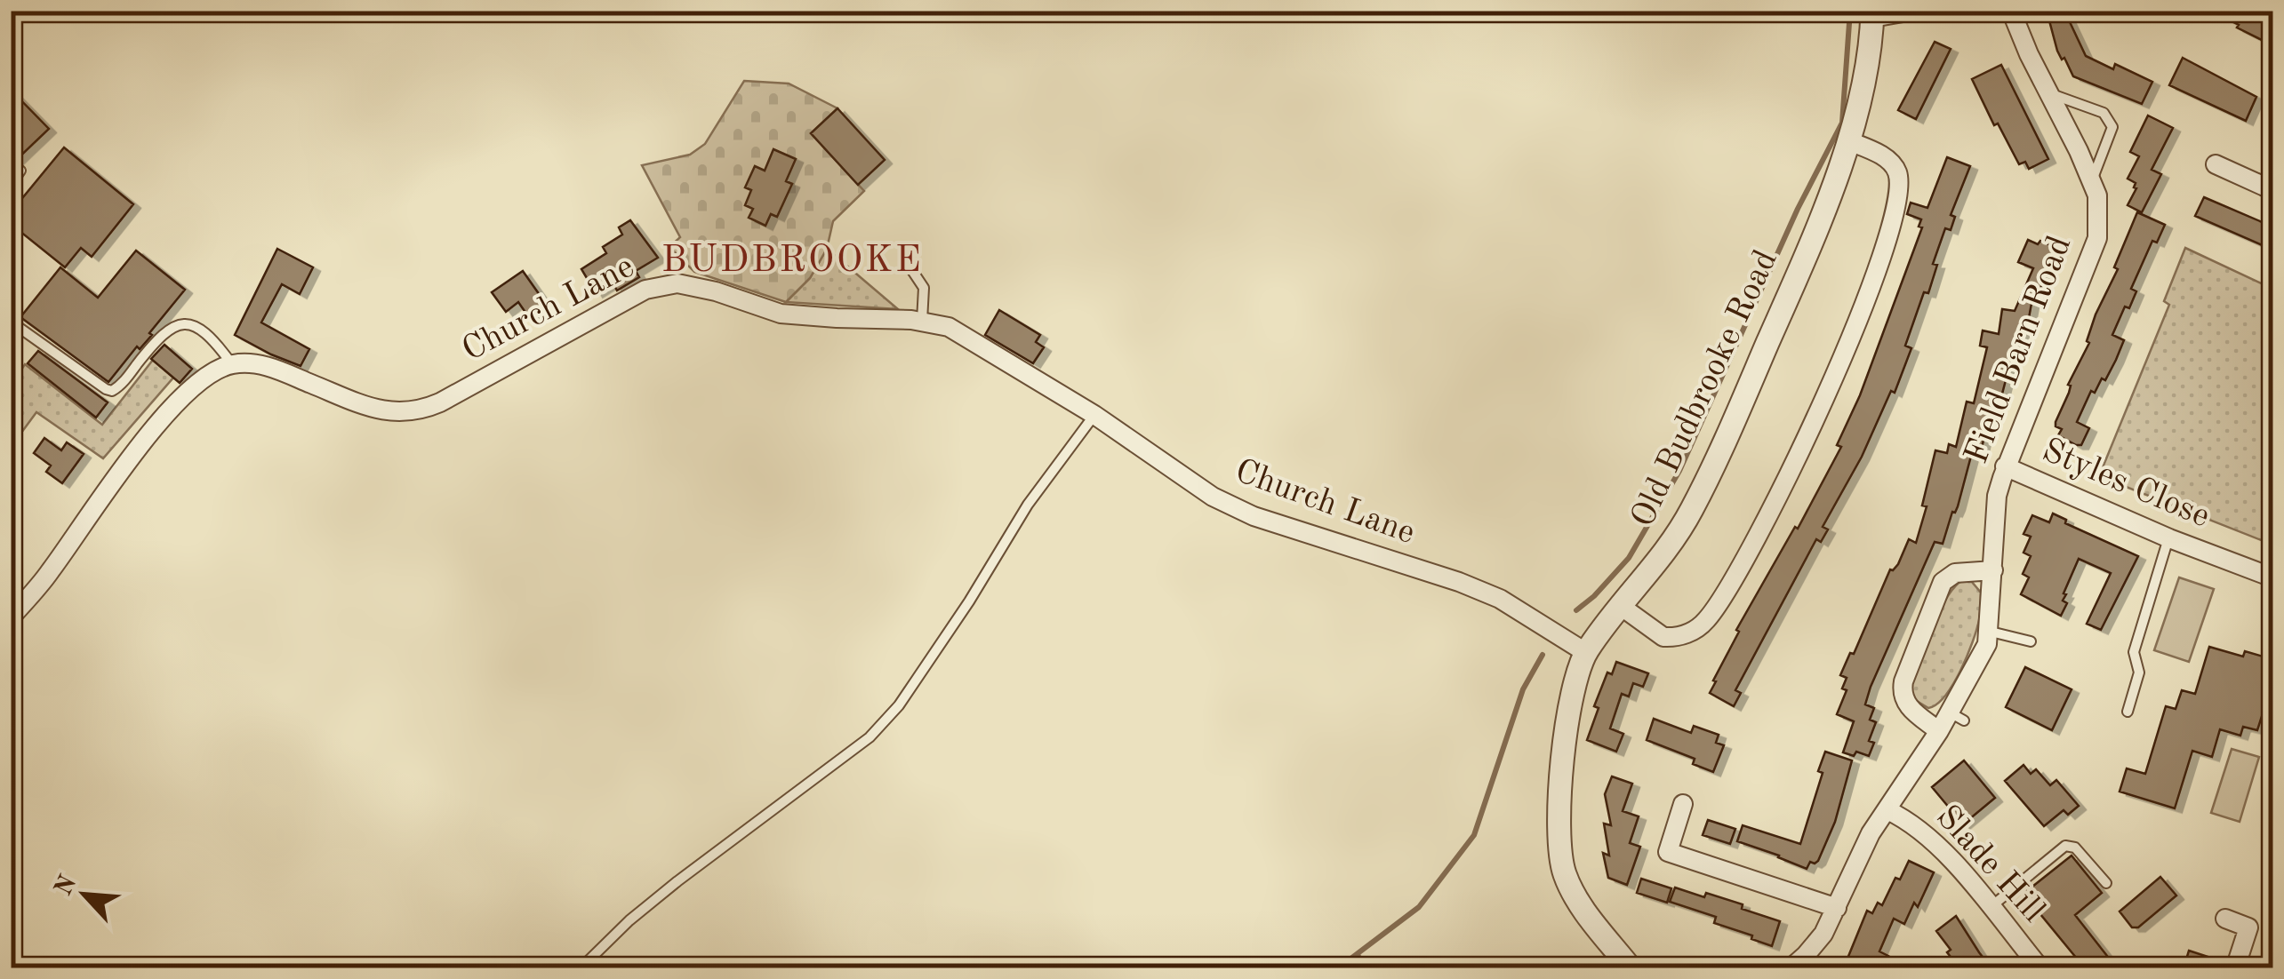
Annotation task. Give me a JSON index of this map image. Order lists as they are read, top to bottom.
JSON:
{
  "streets": {
    "street": [
      "Church Lane",
      "Field Barn Road",
      "Old Budbrooke Road",
      "Styles Close",
      "Slade Hill"
    ]
  },
  "crossings": [
    ["Church Lane", "Old Budbrooke Road"],
    ["Field Barn Road", "Styles Close"],
    ["Field Barn Road", "Slade Hill"]
  ],
  "districts": ["BUDBROOKE"],
  "north": "top left"
}
